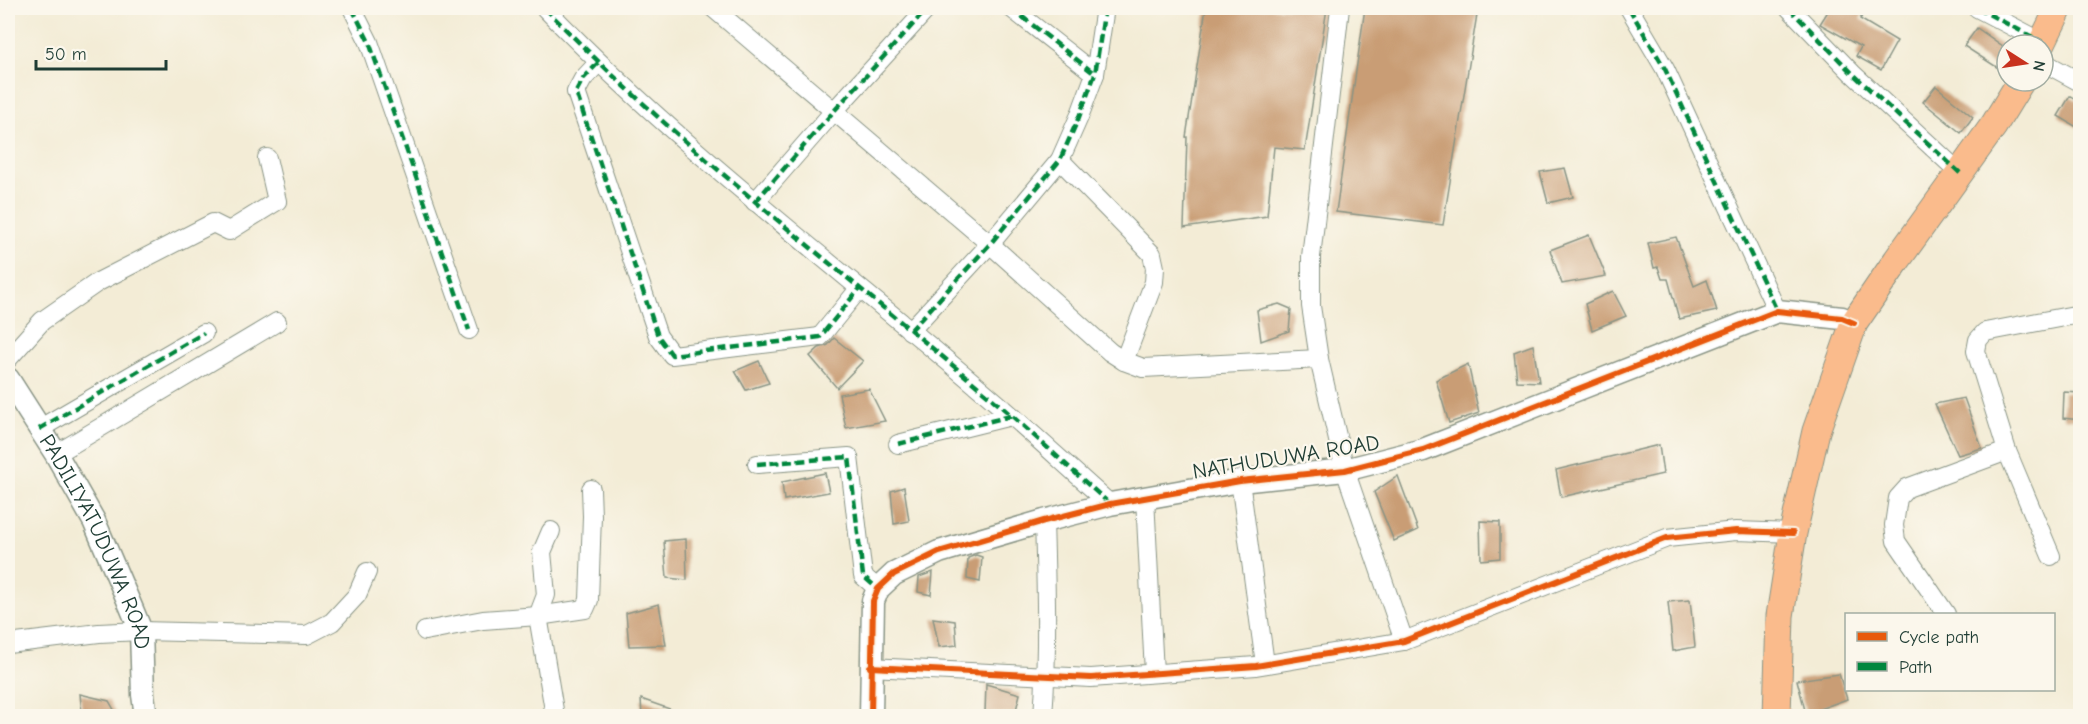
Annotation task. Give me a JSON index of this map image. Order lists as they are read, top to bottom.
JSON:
{
  "streets": {
    "street": ["NATHUDUWA ROAD", "PADILIYATUDUWA ROAD"]
  },
  "legend": ["Cycle path", "Path"],
  "scale_bar": "50 m",
  "north": "right"
}
